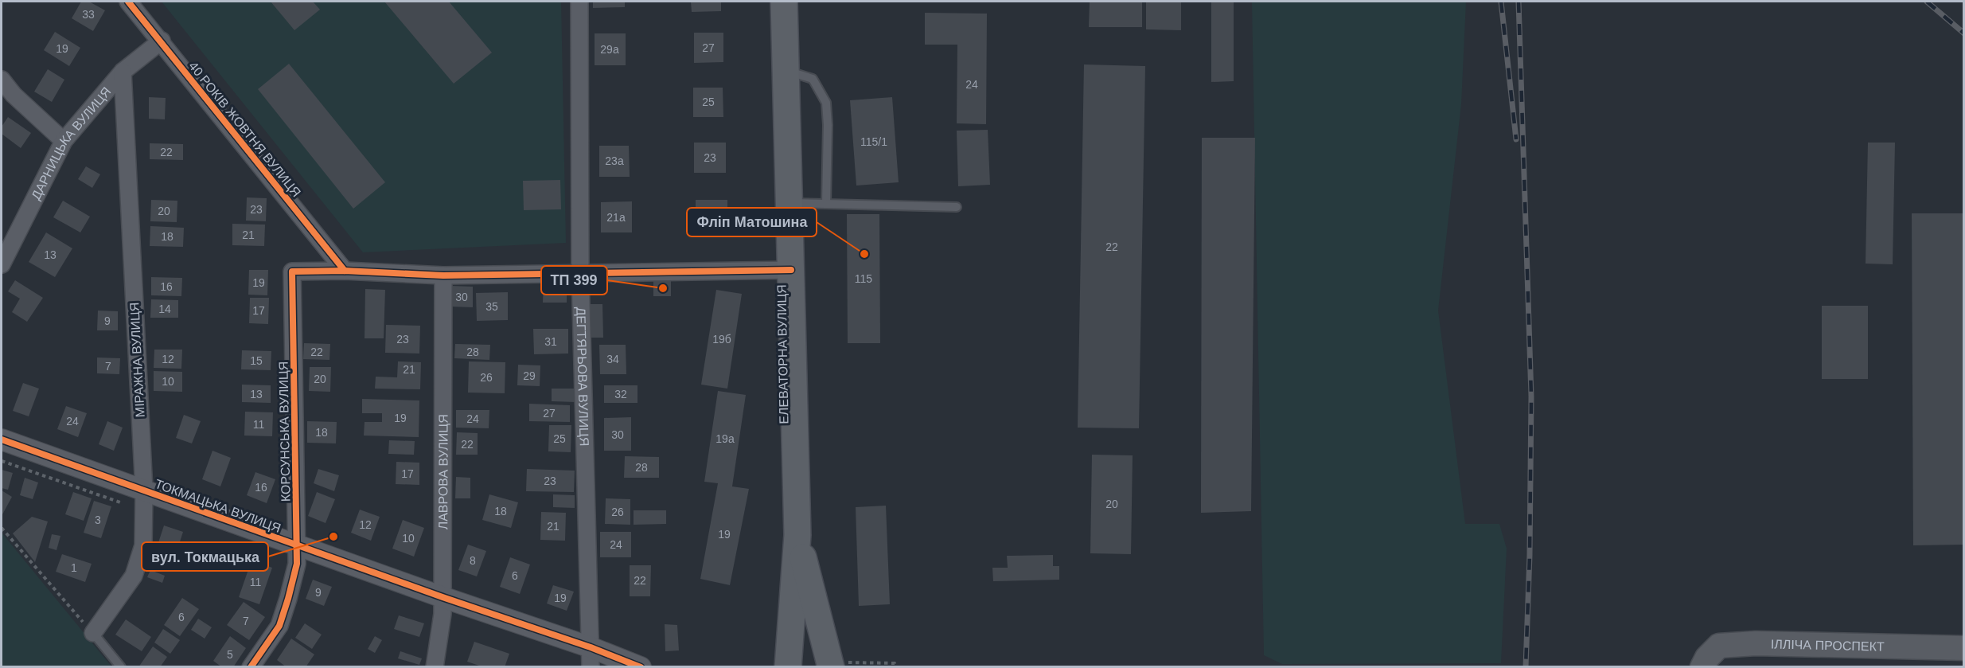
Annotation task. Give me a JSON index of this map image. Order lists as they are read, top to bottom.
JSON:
{
  "streets": {
    "main road": ["ЕЛЕВАТОРНА ВУЛИЦЯ", "ІЛЛІЧА ПРОСПЕКТ"],
    "street": [
      "40 РОКІВ ЖОВТНЯ ВУЛИЦЯ",
      "ДАРНИЦЬКА ВУЛИЦЯ",
      "МІРАЖНА ВУЛИЦЯ",
      "ДЕГТЯРЬОВА ВУЛИЦЯ",
      "КОРСУНСЬКА ВУЛИЦЯ",
      "ЛАВРОВА ВУЛИЦЯ",
      "ТОКМАЦЬКА ВУЛИЦЯ"
    ]
  },
  "crossings": [
    ["40 РОКІВ ЖОВТНЯ ВУЛИЦЯ", "ДАРНИЦЬКА ВУЛИЦЯ"],
    ["40 РОКІВ ЖОВТНЯ ВУЛИЦЯ", "КОРСУНСЬКА ВУЛИЦЯ"],
    ["ДАРНИЦЬКА ВУЛИЦЯ", "МІРАЖНА ВУЛИЦЯ"],
    ["МІРАЖНА ВУЛИЦЯ", "ТОКМАЦЬКА ВУЛИЦЯ"],
    ["ДЕГТЯРЬОВА ВУЛИЦЯ", "ТОКМАЦЬКА ВУЛИЦЯ"],
    ["КОРСУНСЬКА ВУЛИЦЯ", "ТОКМАЦЬКА ВУЛИЦЯ"],
    ["ЛАВРОВА ВУЛИЦЯ", "ТОКМАЦЬКА ВУЛИЦЯ"]
  ],
  "places": ["Фліп Матошина", "ТП 399", "вул. Токмацька"],
  "house_numbers": [
    "33",
    "27",
    "19",
    "29а",
    "24",
    "25",
    "115/1",
    "22",
    "23",
    "23а",
    "23",
    "20",
    "21а",
    "21",
    "18",
    "22",
    "13",
    "115",
    "19",
    "16",
    "30",
    "35",
    "14",
    "17",
    "9",
    "23",
    "19б",
    "31",
    "22",
    "28",
    "12",
    "34",
    "15",
    "7",
    "21",
    "29",
    "26",
    "20",
    "10",
    "13",
    "32",
    "27",
    "19",
    "24",
    "24",
    "11",
    "18",
    "30",
    "25",
    "19а",
    "22",
    "28",
    "17",
    "23",
    "16",
    "20",
    "18",
    "26",
    "3",
    "12",
    "21",
    "19",
    "10",
    "24",
    "8",
    "1",
    "6",
    "22",
    "11",
    "9",
    "19",
    "6",
    "7",
    "5"
  ]
}
